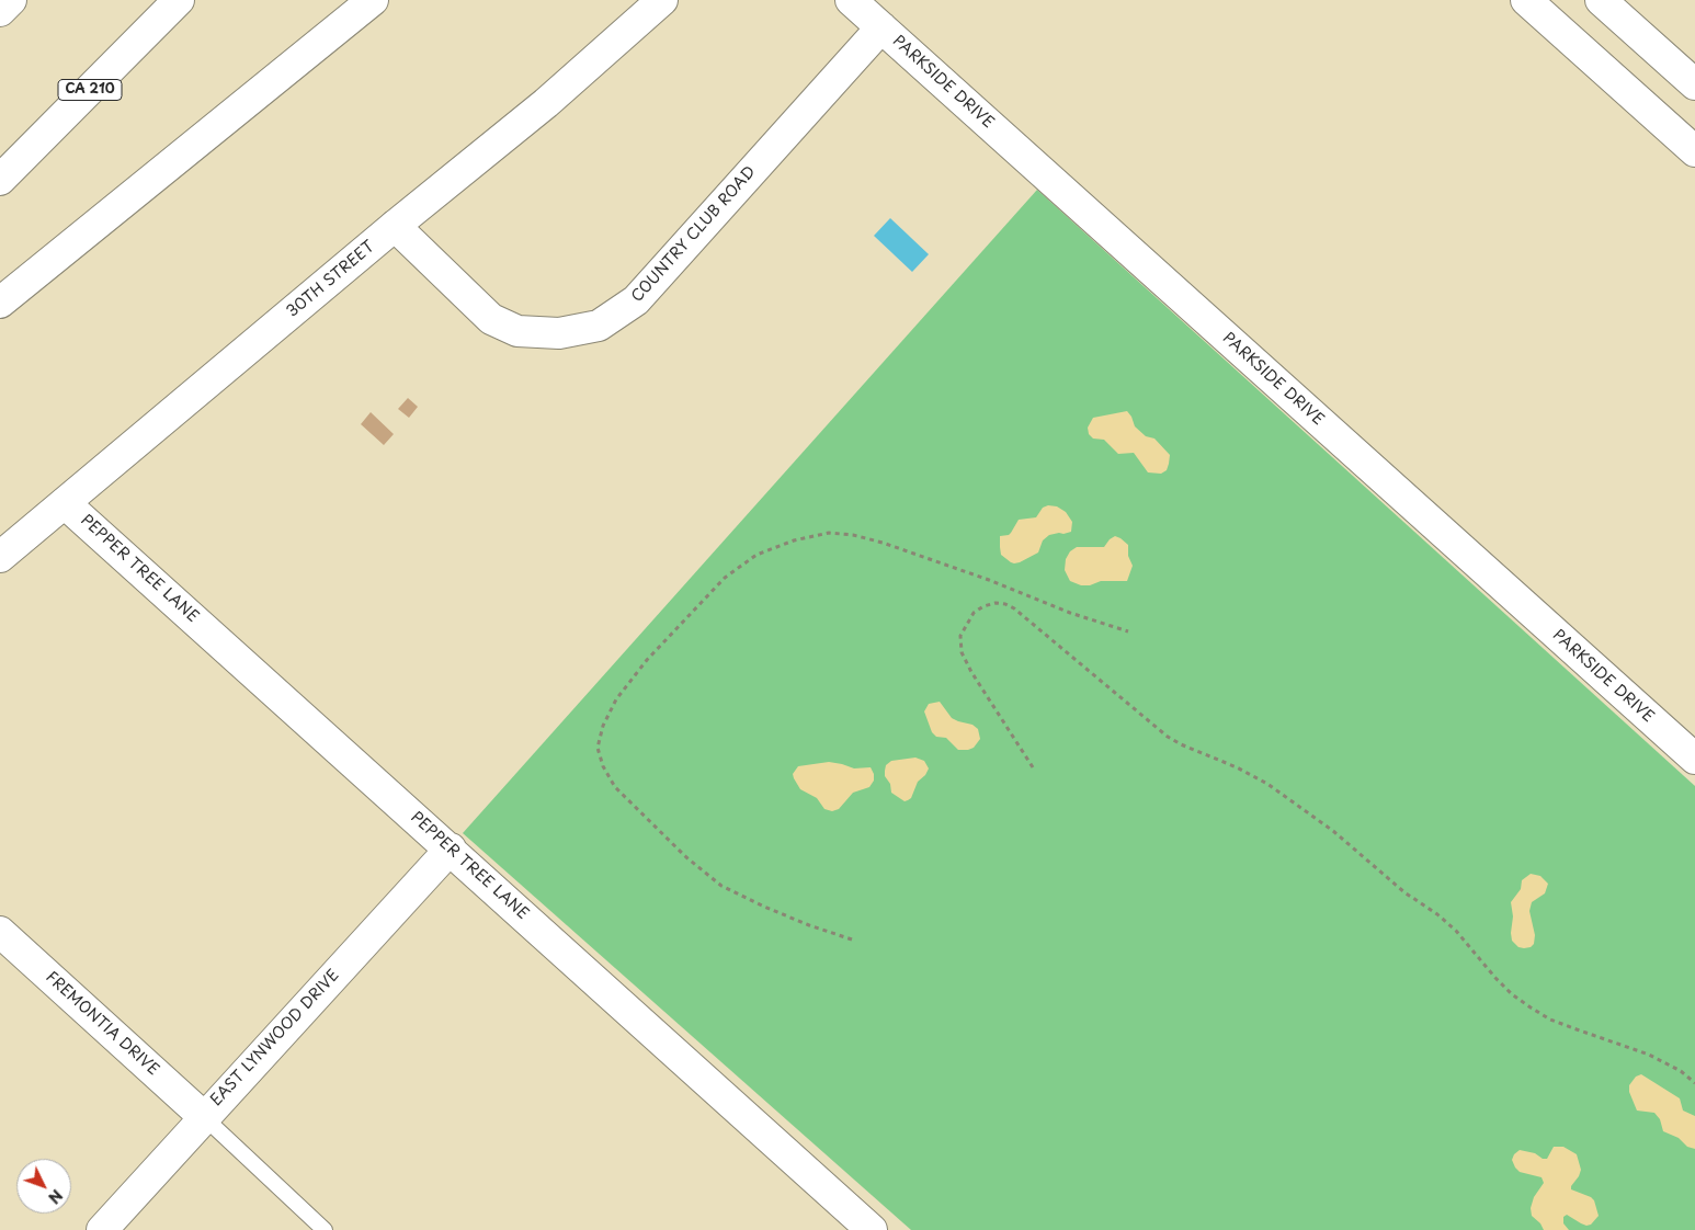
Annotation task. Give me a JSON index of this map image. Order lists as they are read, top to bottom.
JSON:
{
  "streets": {
    "main road": [
      "PARKSIDE DRIVE",
      "CA 210",
      "COUNTRY CLUB ROAD",
      "30TH STREET",
      "PEPPER TREE LANE",
      "FREMONTIA DRIVE",
      "EAST LYNWOOD DRIVE"
    ]
  },
  "crossings": [
    ["PARKSIDE DRIVE", "COUNTRY CLUB ROAD"],
    ["COUNTRY CLUB ROAD", "30TH STREET"],
    ["30TH STREET", "PEPPER TREE LANE"],
    ["PEPPER TREE LANE", "EAST LYNWOOD DRIVE"],
    ["FREMONTIA DRIVE", "EAST LYNWOOD DRIVE"]
  ],
  "north": "bottom right"
}
